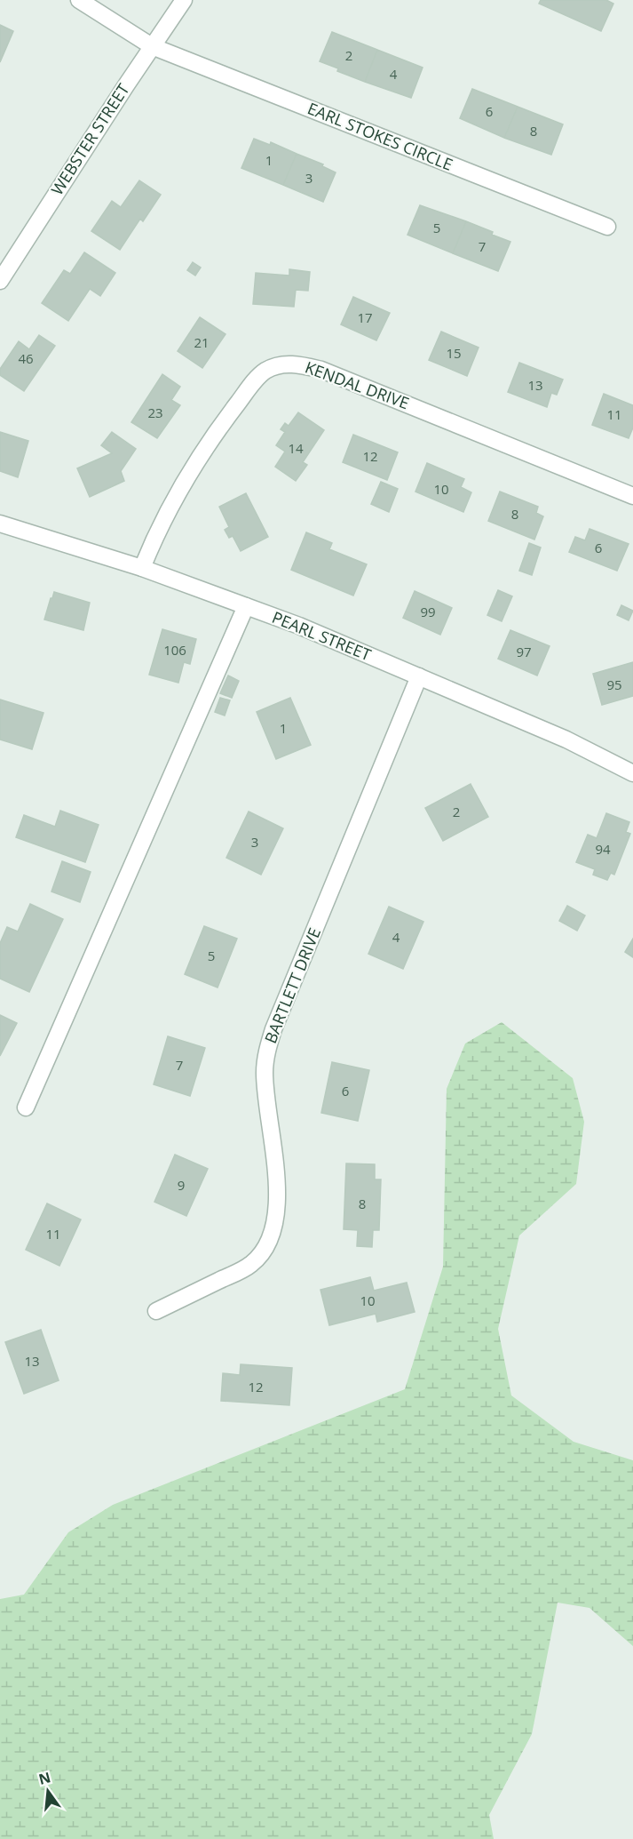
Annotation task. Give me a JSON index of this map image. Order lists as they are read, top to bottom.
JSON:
{
  "streets": {
    "street": [
      "EARL STOKES CIRCLE",
      "WEBSTER STREET",
      "KENDAL DRIVE",
      "PEARL STREET",
      "BARTLETT DRIVE"
    ]
  },
  "crossings": [
    ["EARL STOKES CIRCLE", "WEBSTER STREET"],
    ["KENDAL DRIVE", "PEARL STREET"],
    ["PEARL STREET", "BARTLETT DRIVE"]
  ],
  "house_numbers": [
    "2",
    "4",
    "6",
    "8",
    "1",
    "3",
    "5",
    "7",
    "17",
    "21",
    "15",
    "46",
    "13",
    "23",
    "11",
    "14",
    "12",
    "10",
    "8",
    "6",
    "99",
    "106",
    "97",
    "95",
    "1",
    "2",
    "3",
    "94",
    "4",
    "5",
    "7",
    "6",
    "9",
    "8",
    "11",
    "10",
    "13",
    "12"
  ],
  "north": "top"
}
